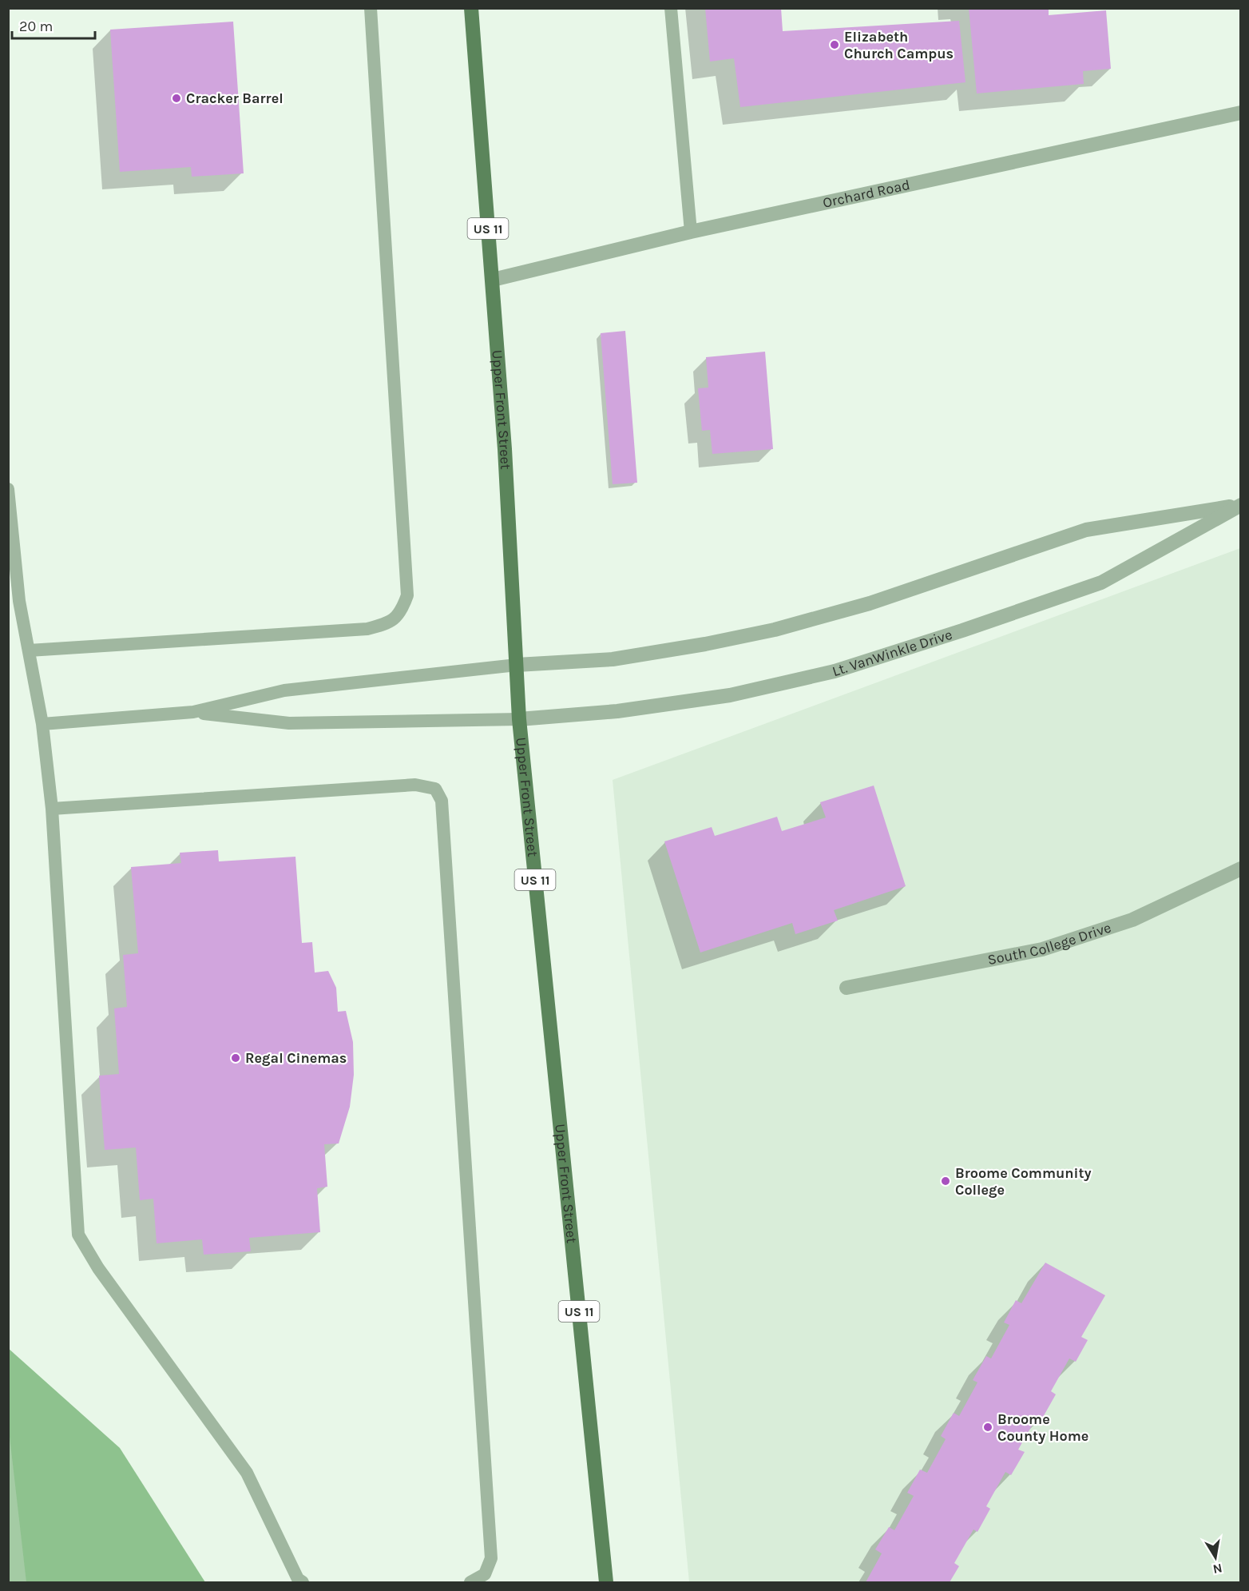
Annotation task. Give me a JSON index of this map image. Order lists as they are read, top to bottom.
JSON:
{
  "streets": {
    "main road": ["US 11", "Upper Front Street"],
    "street": ["Orchard Road", "Lt. VanWinkle Drive", "South College Drive"]
  },
  "crossings": [
    ["Orchard Road", "Upper Front Street"],
    ["Upper Front Street", "Lt. VanWinkle Drive"]
  ],
  "places": [
    "Elizabeth Church Campus",
    "Cracker Barrel",
    "Regal Cinemas",
    "Broome Community College",
    "Broome County Home"
  ],
  "scale_bar": "20 m",
  "north": "bottom"
}
